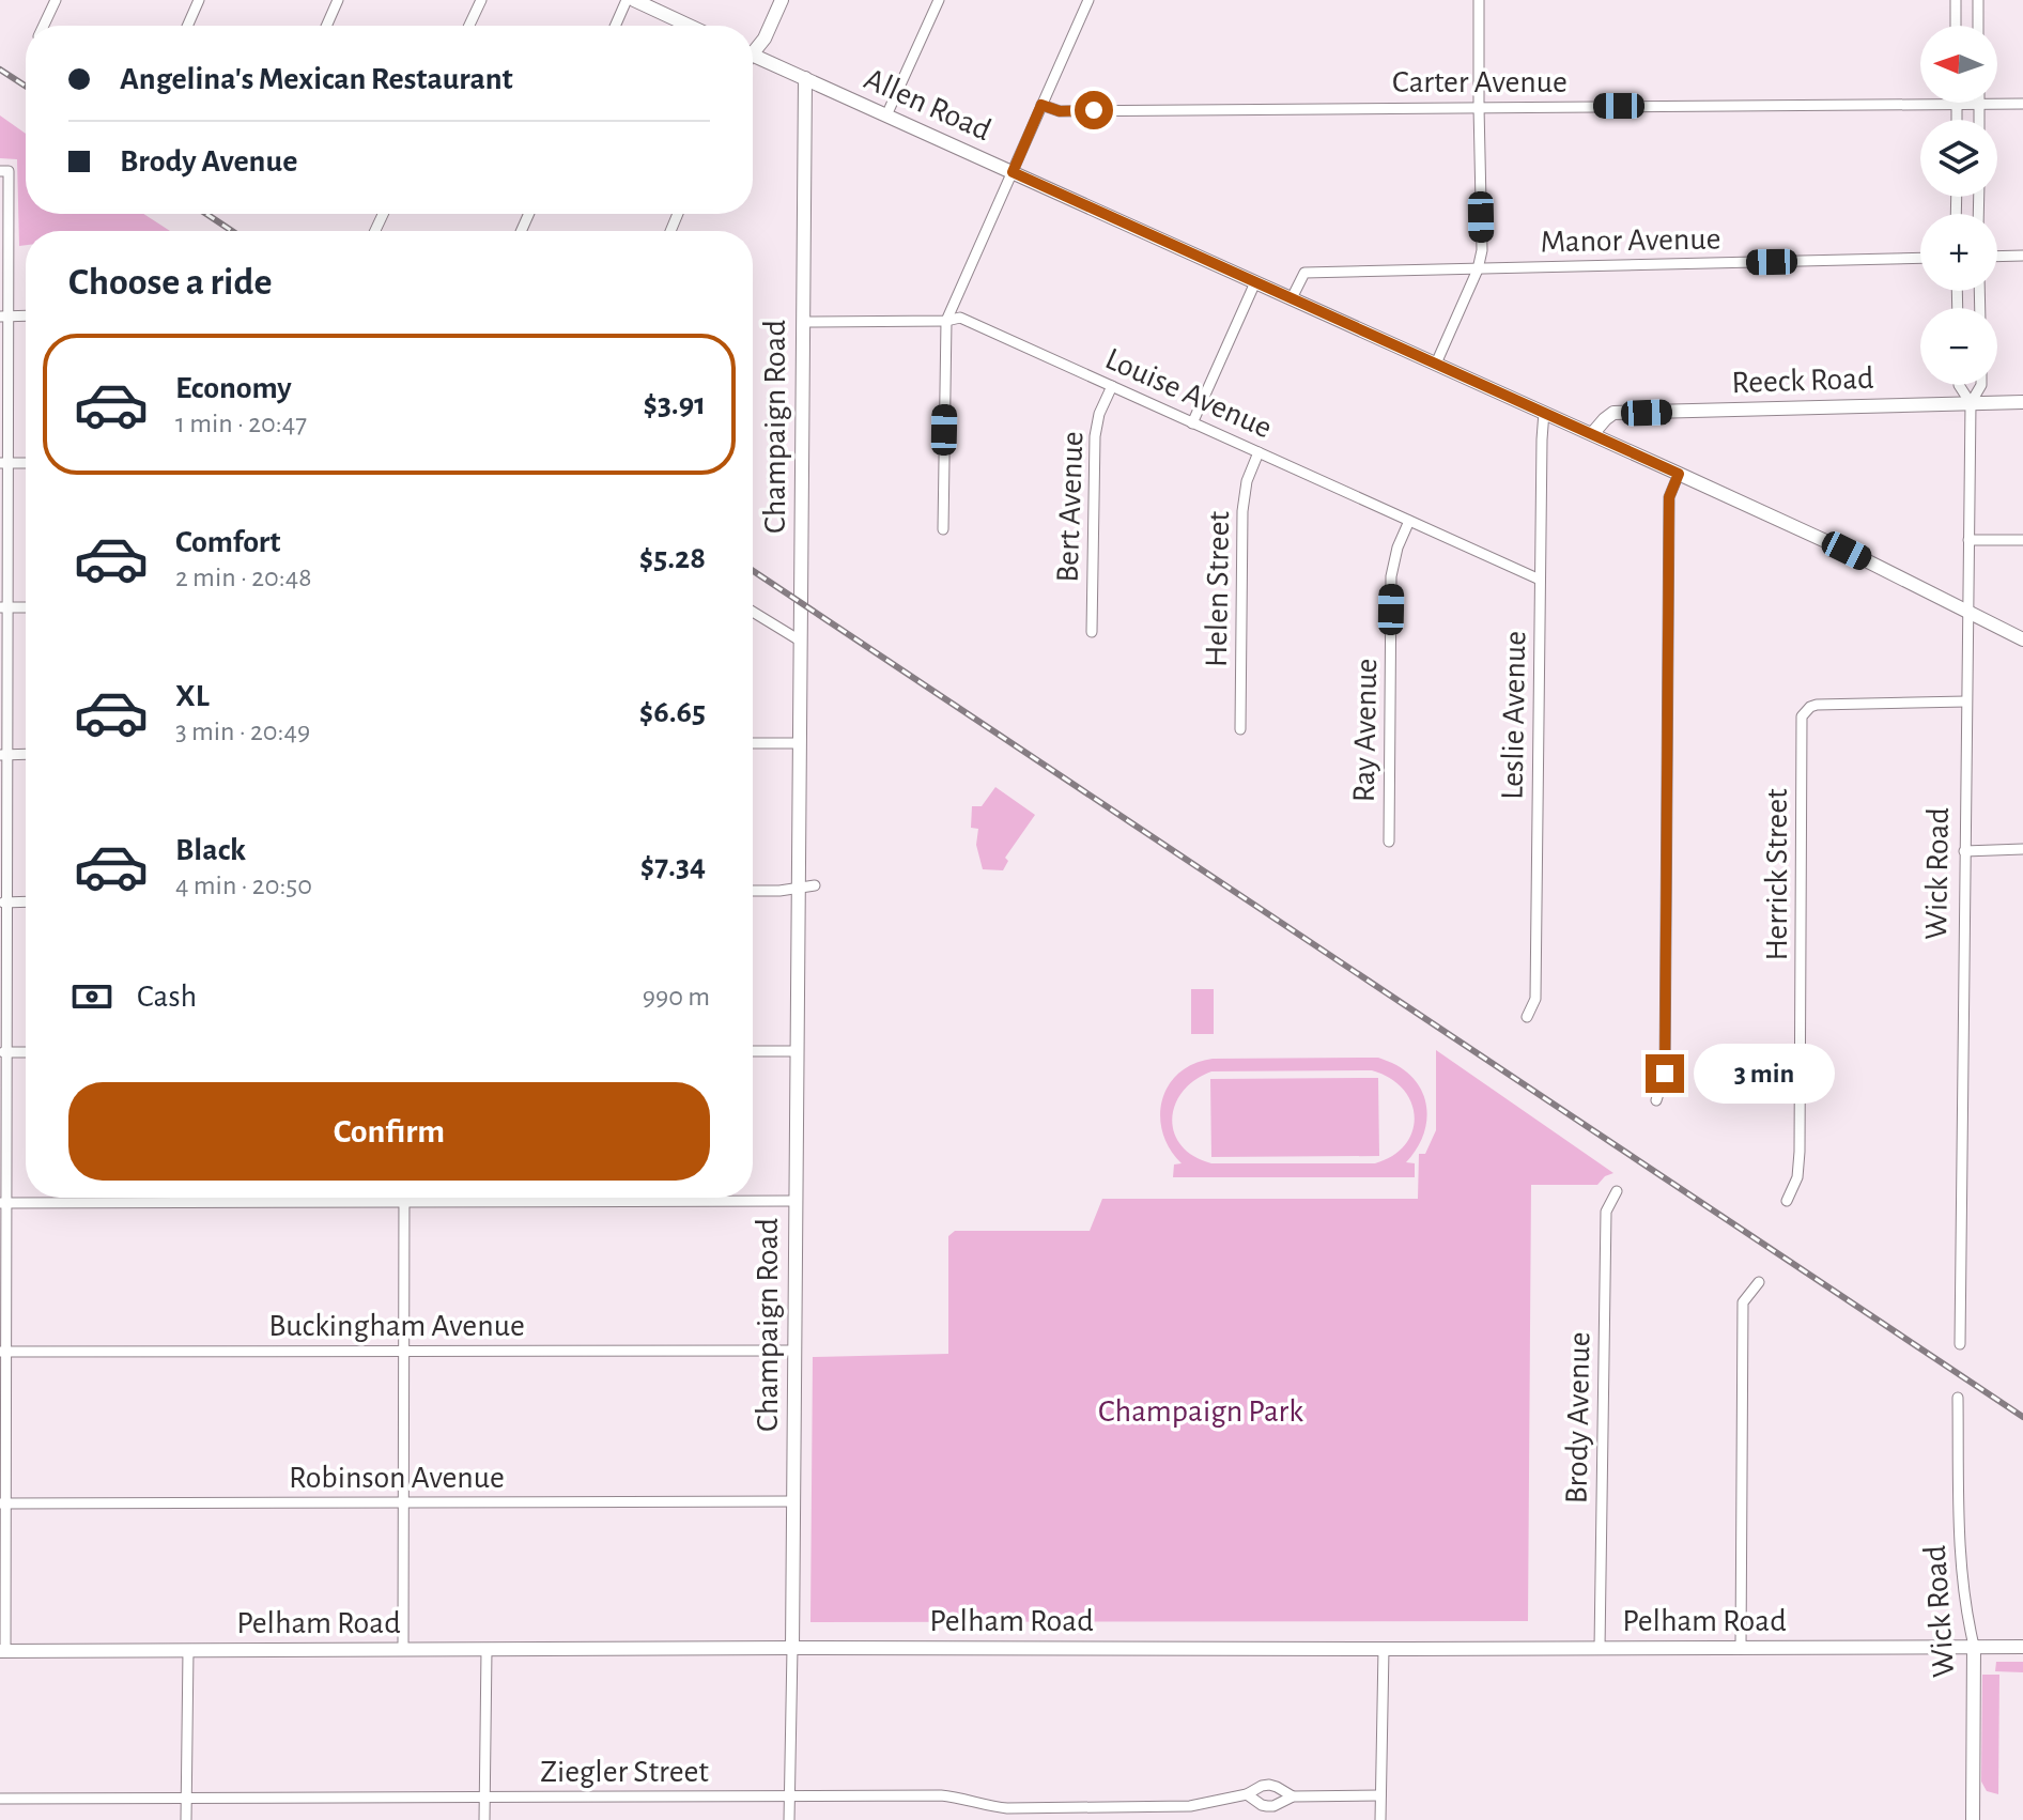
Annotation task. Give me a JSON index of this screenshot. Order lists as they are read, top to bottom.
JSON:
{
  "streets": {
    "main road": [
      "Allen Road",
      "Reeck Road",
      "Champaign Road",
      "Wick Road",
      "Pelham Road"
    ],
    "street": [
      "Carter Avenue",
      "Manor Avenue",
      "Louise Avenue",
      "Bert Avenue",
      "Helen Street",
      "Leslie Avenue",
      "Ray Avenue",
      "Herrick Street",
      "Buckingham Avenue",
      "Brody Avenue",
      "Robinson Avenue",
      "Ziegler Street"
    ]
  },
  "crossings": [
    ["Allen Road", "Manor Avenue"],
    ["Allen Road", "Reeck Road"],
    ["Allen Road", "Champaign Road"],
    ["Allen Road", "Leslie Avenue"],
    ["Allen Road", "Wick Road"],
    ["Reeck Road", "Wick Road"],
    ["Louise Avenue", "Champaign Road"],
    ["Louise Avenue", "Bert Avenue"],
    ["Louise Avenue", "Helen Street"],
    ["Louise Avenue", "Leslie Avenue"],
    ["Louise Avenue", "Ray Avenue"],
    ["Champaign Road", "Buckingham Avenue"],
    ["Champaign Road", "Robinson Avenue"],
    ["Champaign Road", "Pelham Road"],
    ["Wick Road", "Herrick Street"],
    ["Wick Road", "Pelham Road"],
    ["Brody Avenue", "Pelham Road"]
  ],
  "parks": ["Champaign Park"],
  "north": "left",
  "page": {
    "map_buttons": ["+", "−"],
    "banner": ["Angelina's Mexican Restaurant", "Brody Avenue"],
    "heading": "Choose a ride",
    "list": [
      {
        "name": "Economy",
        "note": "1 min · 20:47",
        "value": "$3.91"
      },
      {
        "name": "Comfort",
        "note": "2 min · 20:48",
        "value": "$5.28"
      },
      {
        "name": "XL",
        "note": "3 min · 20:49",
        "value": "$6.65"
      },
      {
        "name": "Black",
        "note": "4 min · 20:50",
        "value": "$7.34"
      }
    ],
    "pay": ["Cash", "990 m"],
    "bubble": "3 min",
    "buttons": "Confirm"
  }
}
